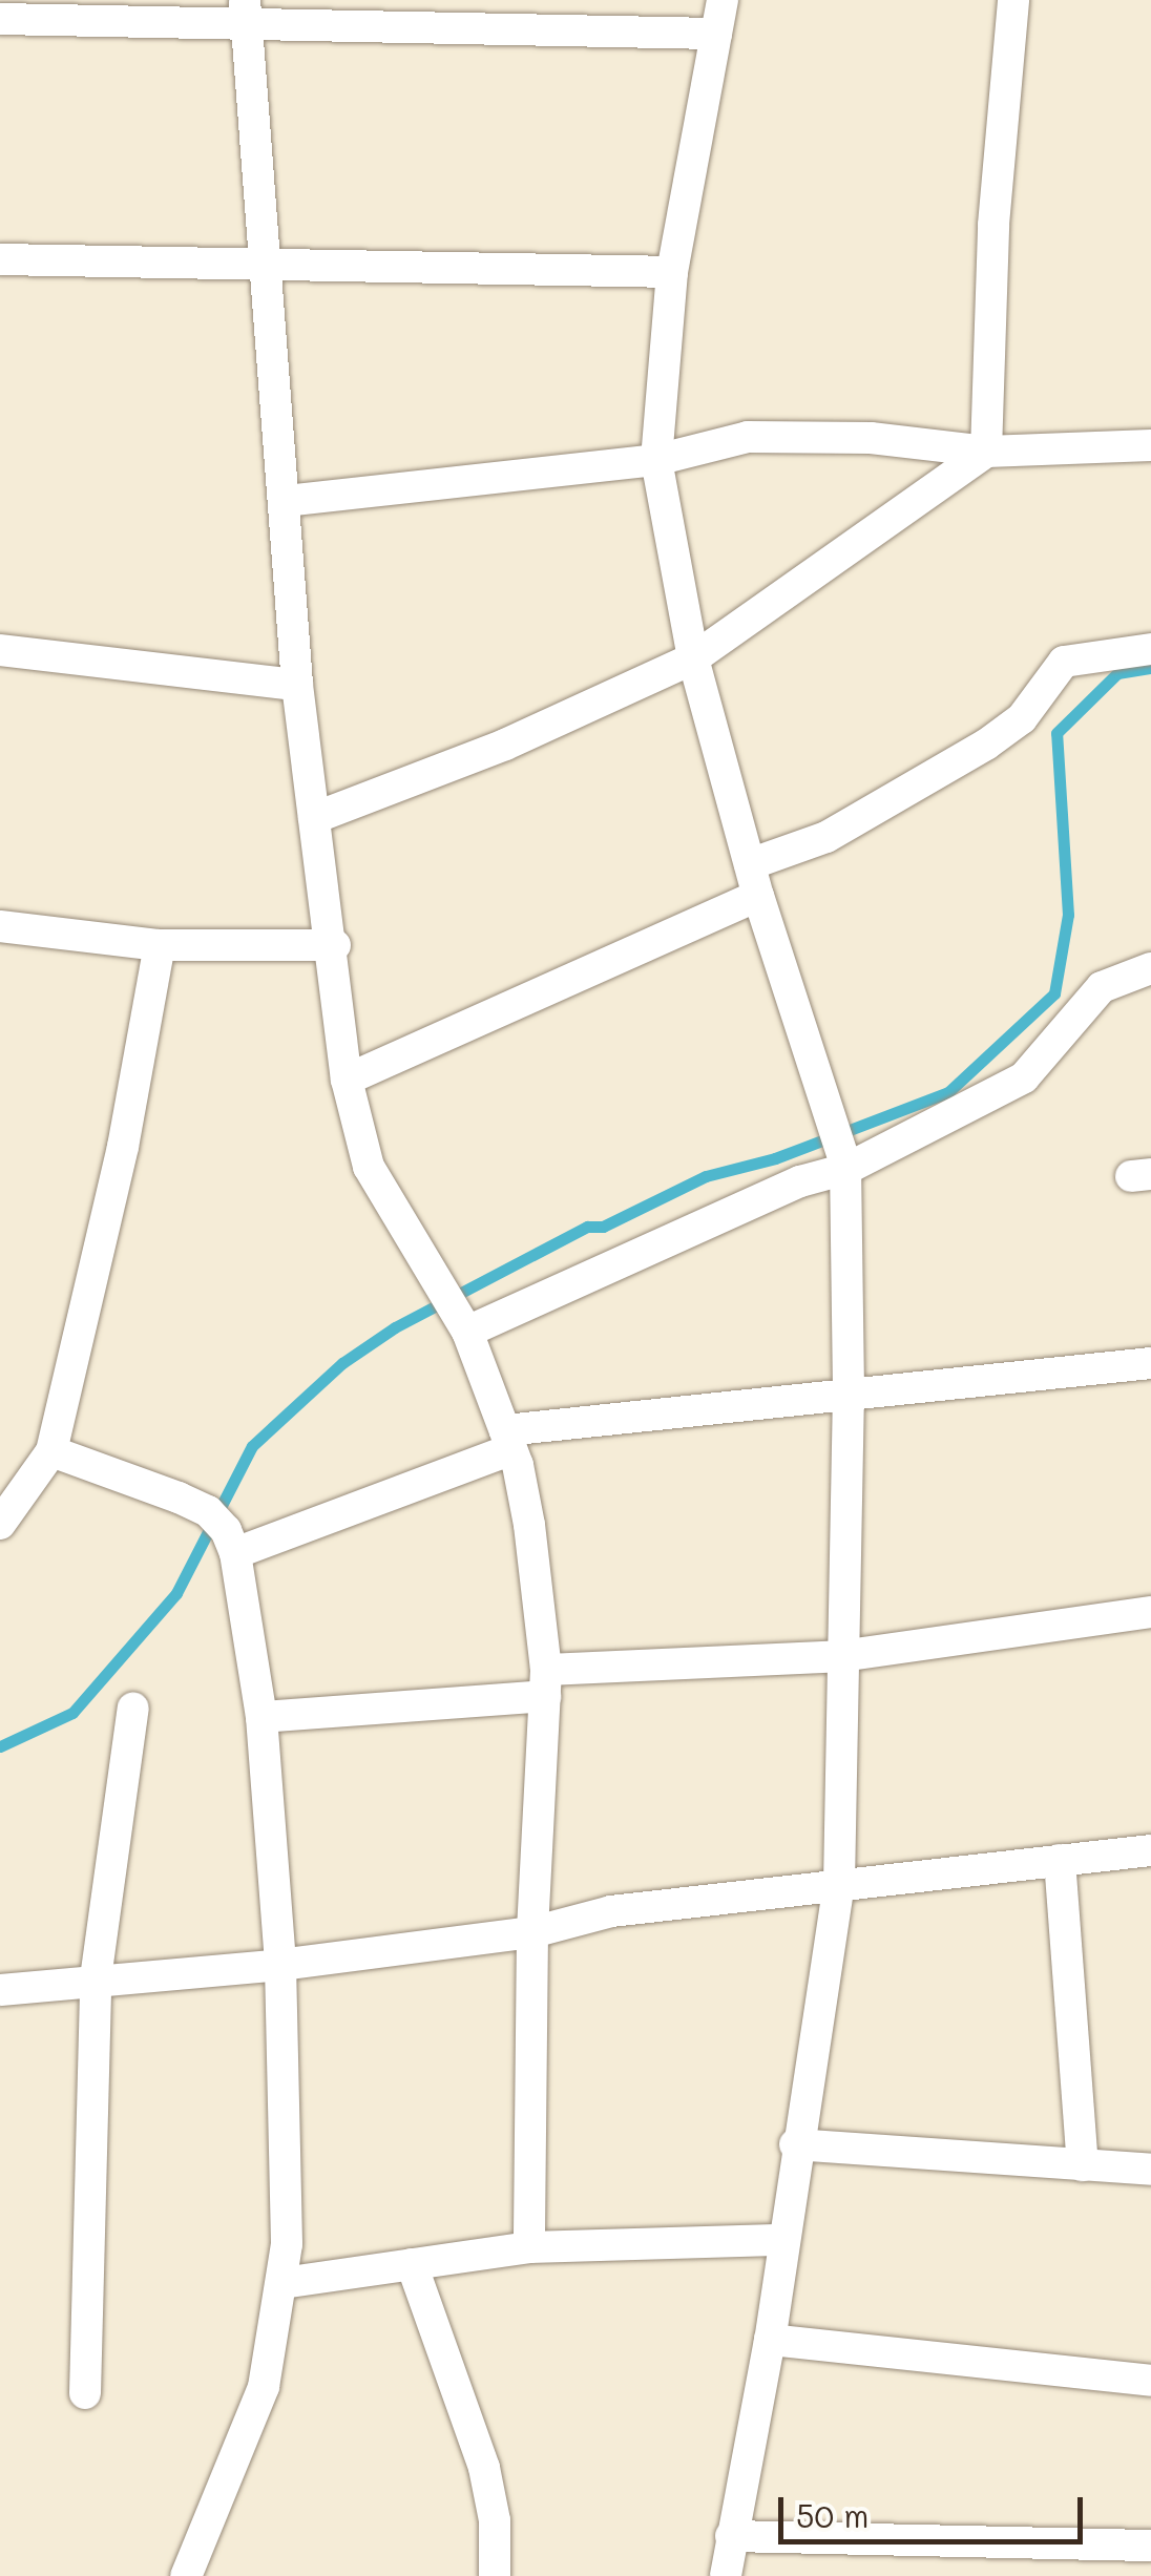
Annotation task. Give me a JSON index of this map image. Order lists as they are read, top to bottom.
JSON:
{
  "scale_bar": "50 m"
}
